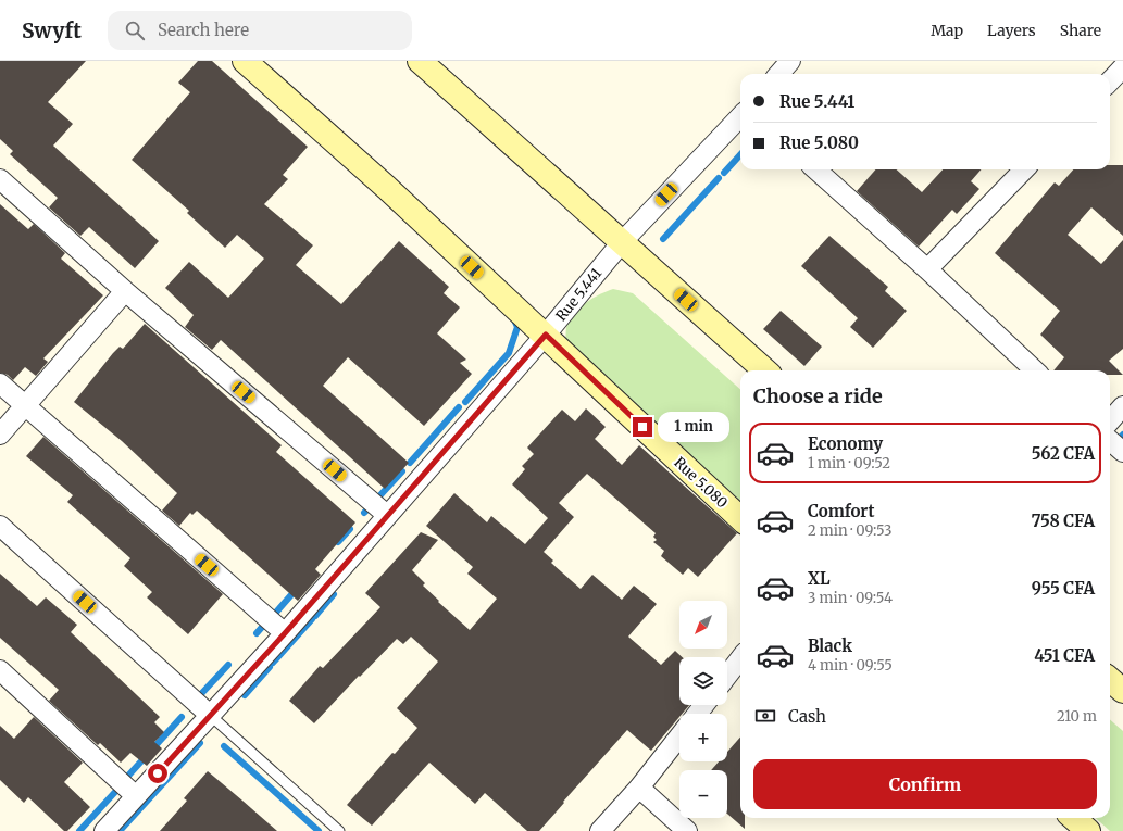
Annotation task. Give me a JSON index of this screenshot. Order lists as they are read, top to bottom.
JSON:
{
  "streets": {
    "main road": ["Rue 5.080"],
    "street": ["Rue 5.441"]
  },
  "crossings": [
    ["Rue 5.441", "Rue 5.080"]
  ],
  "north": "bottom left",
  "page": {
    "header": "Swyft",
    "search": "Search here",
    "nav": ["Map", "Layers", "Share"],
    "banner": ["Rue 5.441", "Rue 5.080"],
    "heading": "Choose a ride",
    "bubble": "1 min",
    "list": [
      {
        "name": "Economy",
        "note": "1 min · 09:52",
        "value": "562 CFA"
      },
      {
        "name": "Comfort",
        "note": "2 min · 09:53",
        "value": "758 CFA"
      },
      {
        "name": "XL",
        "note": "3 min · 09:54",
        "value": "955 CFA"
      },
      {
        "name": "Black",
        "note": "4 min · 09:55",
        "value": "451 CFA"
      }
    ],
    "map_buttons": ["+", "−"],
    "pay": ["Cash", "210 m"],
    "buttons": "Confirm"
  }
}
